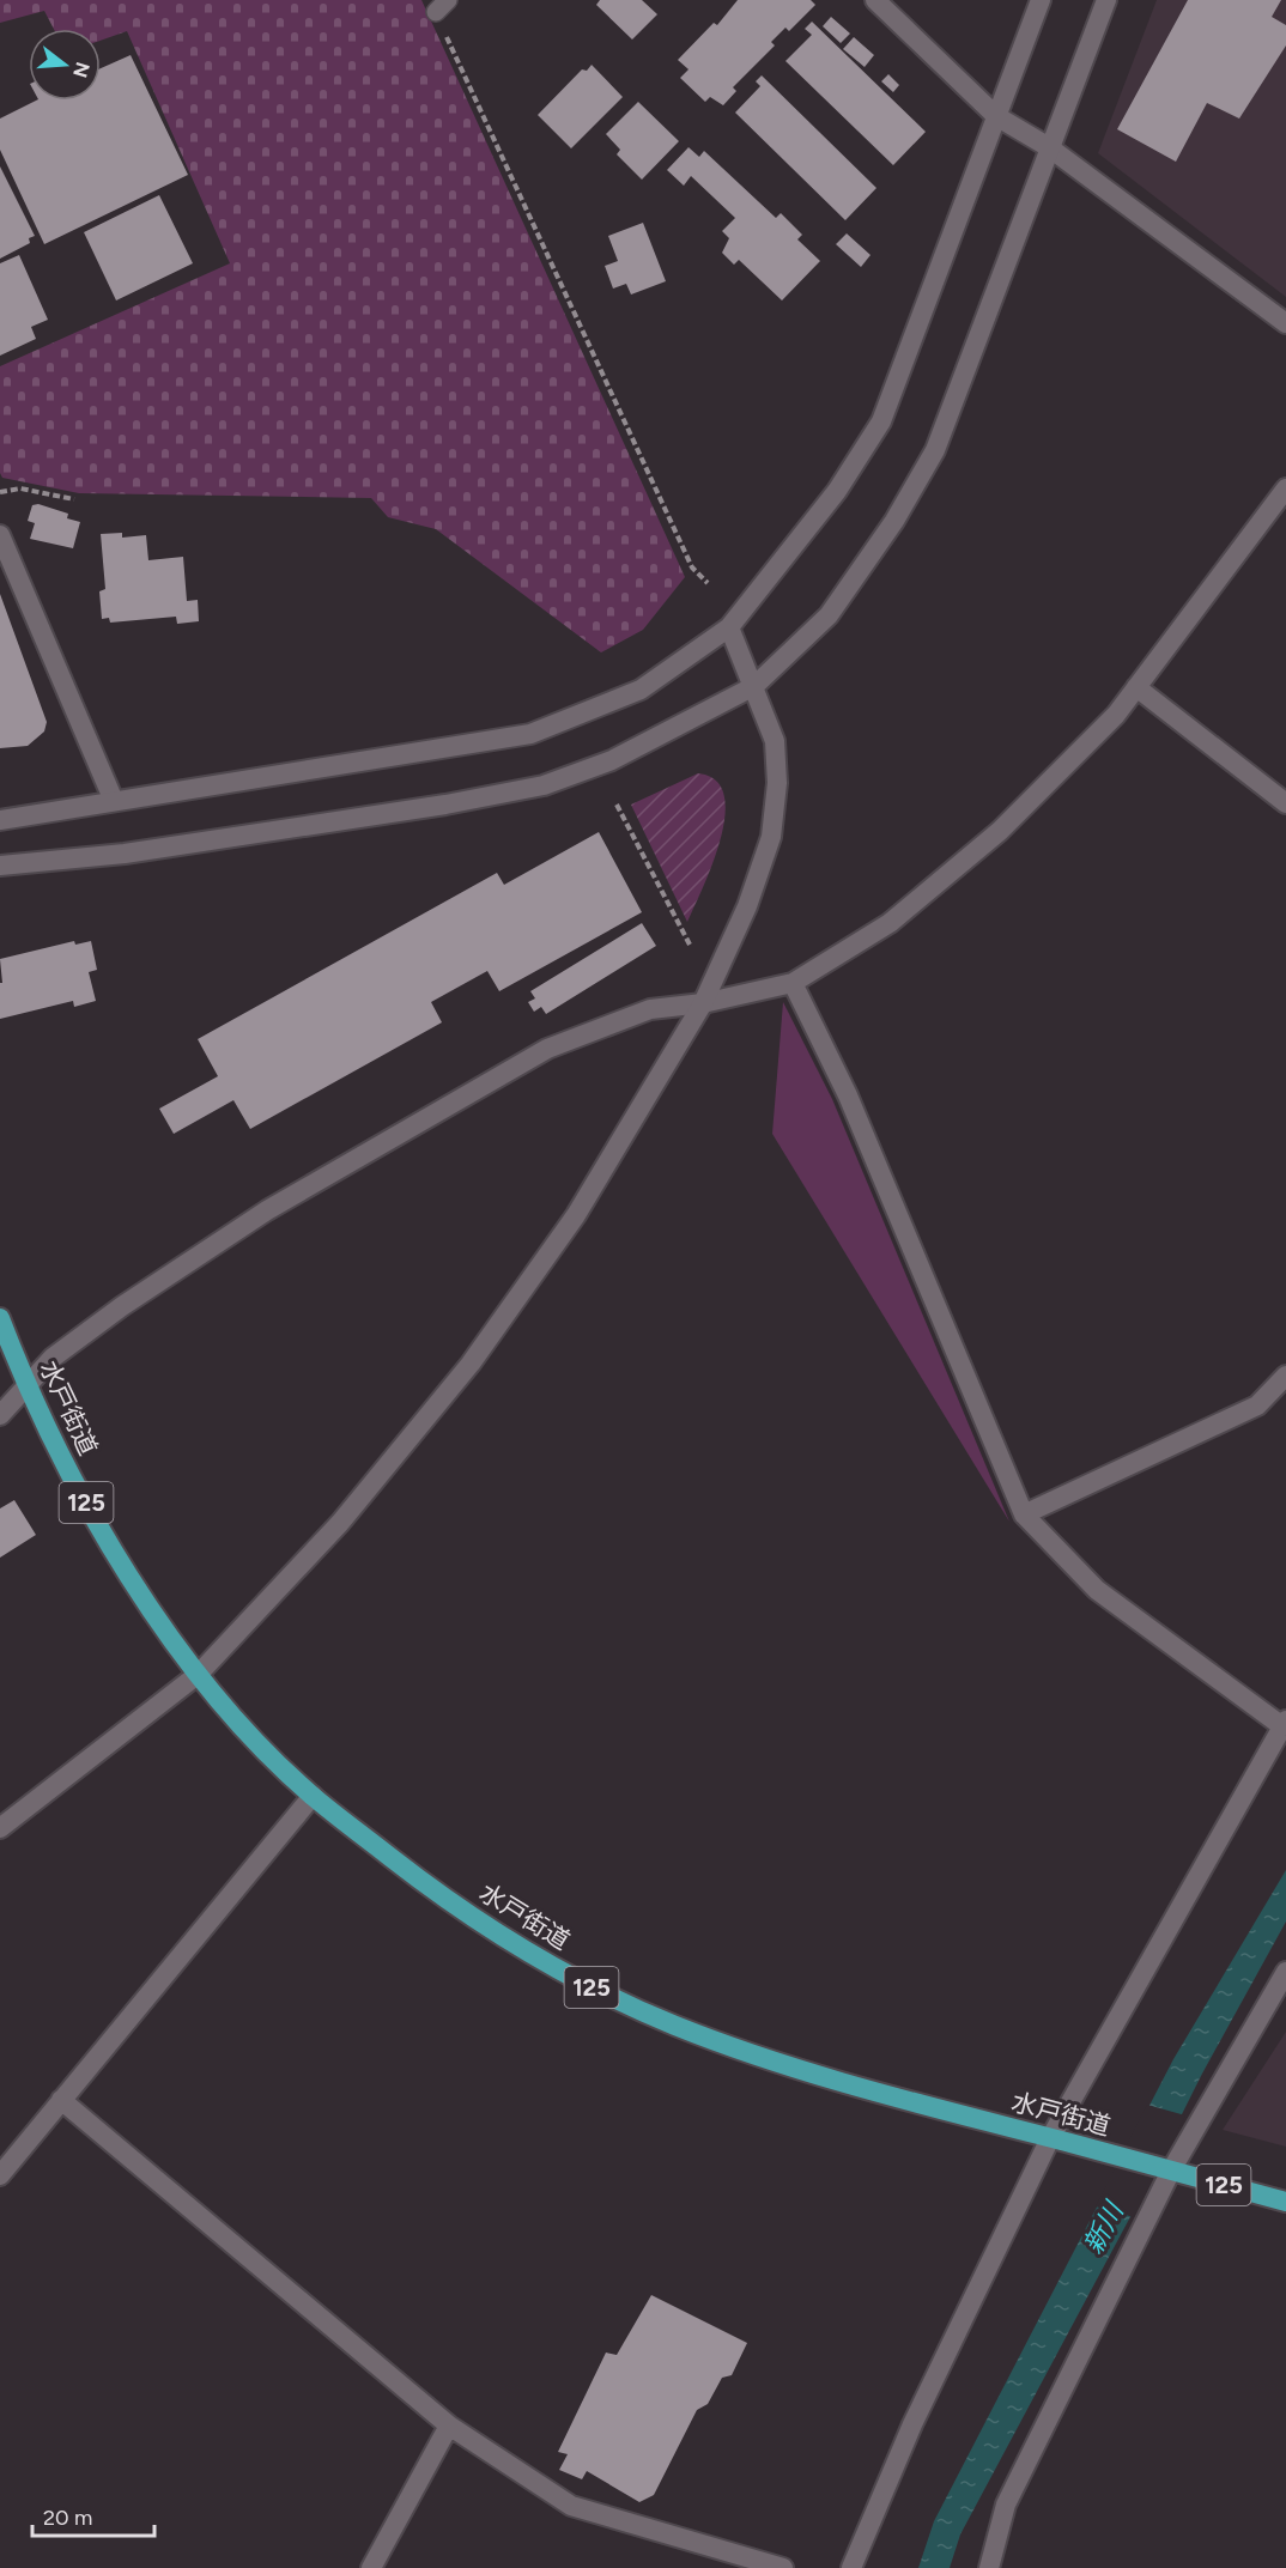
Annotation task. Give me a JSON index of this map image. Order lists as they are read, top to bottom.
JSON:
{
  "streets": {
    "highway": ["水戸街道", "125"]
  },
  "water": ["新川"],
  "scale_bar": "20 m",
  "north": "right"
}
